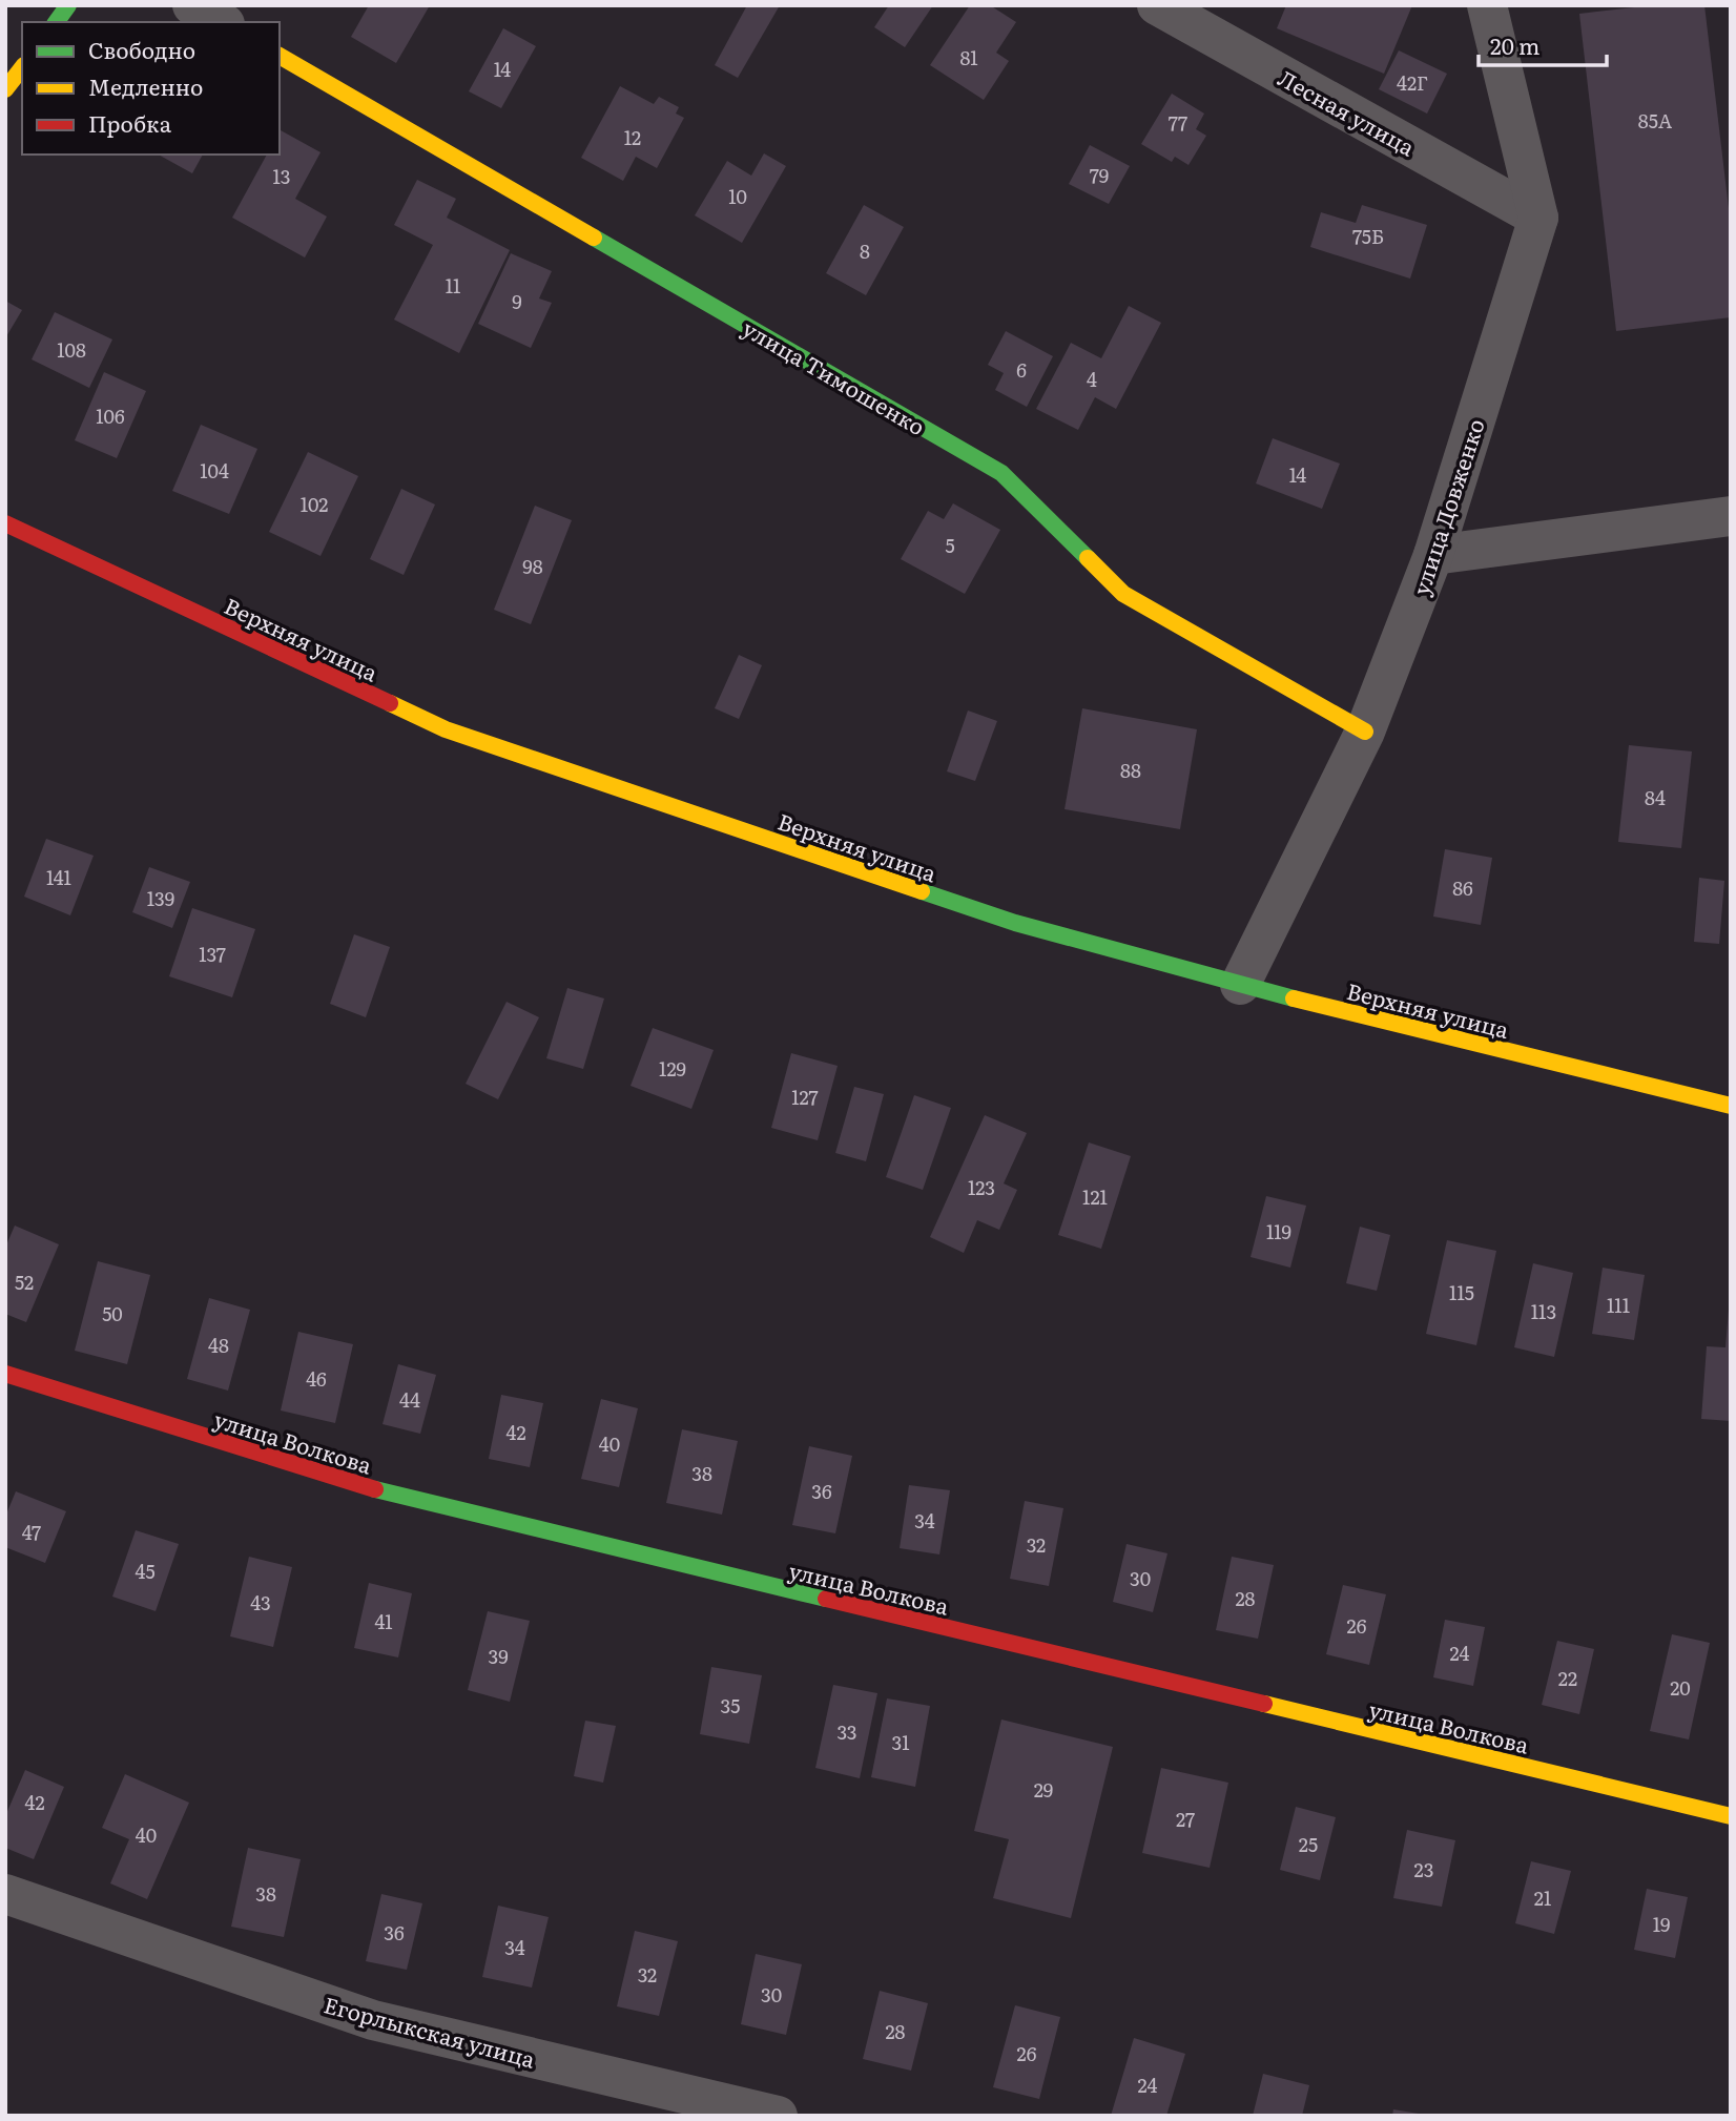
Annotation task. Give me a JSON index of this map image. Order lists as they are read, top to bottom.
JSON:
{
  "streets": {
    "street": [
      "Лесная улица",
      "улица Тимошенко",
      "улица Довженко",
      "Верхняя улица",
      "улица Волкова",
      "Егорлыкская улица"
    ]
  },
  "crossings": [
    ["Лесная улица", "улица Довженко"],
    ["улица Тимошенко", "улица Довженко"],
    ["улица Довженко", "Верхняя улица"]
  ],
  "house_numbers": [
    "81",
    "14",
    "42Г",
    "85А",
    "77",
    "12",
    "79",
    "13",
    "10",
    "75Б",
    "8",
    "11",
    "9",
    "108",
    "6",
    "4",
    "106",
    "104",
    "14",
    "102",
    "5",
    "98",
    "88",
    "84",
    "141",
    "86",
    "139",
    "137",
    "129",
    "127",
    "123",
    "121",
    "119",
    "52",
    "115",
    "111",
    "113",
    "50",
    "48",
    "46",
    "44",
    "42",
    "40",
    "38",
    "36",
    "34",
    "47",
    "32",
    "45",
    "30",
    "28",
    "43",
    "41",
    "26",
    "24",
    "39",
    "22",
    "20",
    "35",
    "33",
    "31",
    "29",
    "42",
    "27",
    "40",
    "25",
    "23",
    "38",
    "21",
    "19",
    "36",
    "34",
    "32",
    "30",
    "28",
    "26",
    "24"
  ],
  "legend": ["Свободно", "Медленно", "Пробка"],
  "scale_bar": "20 m"
}
